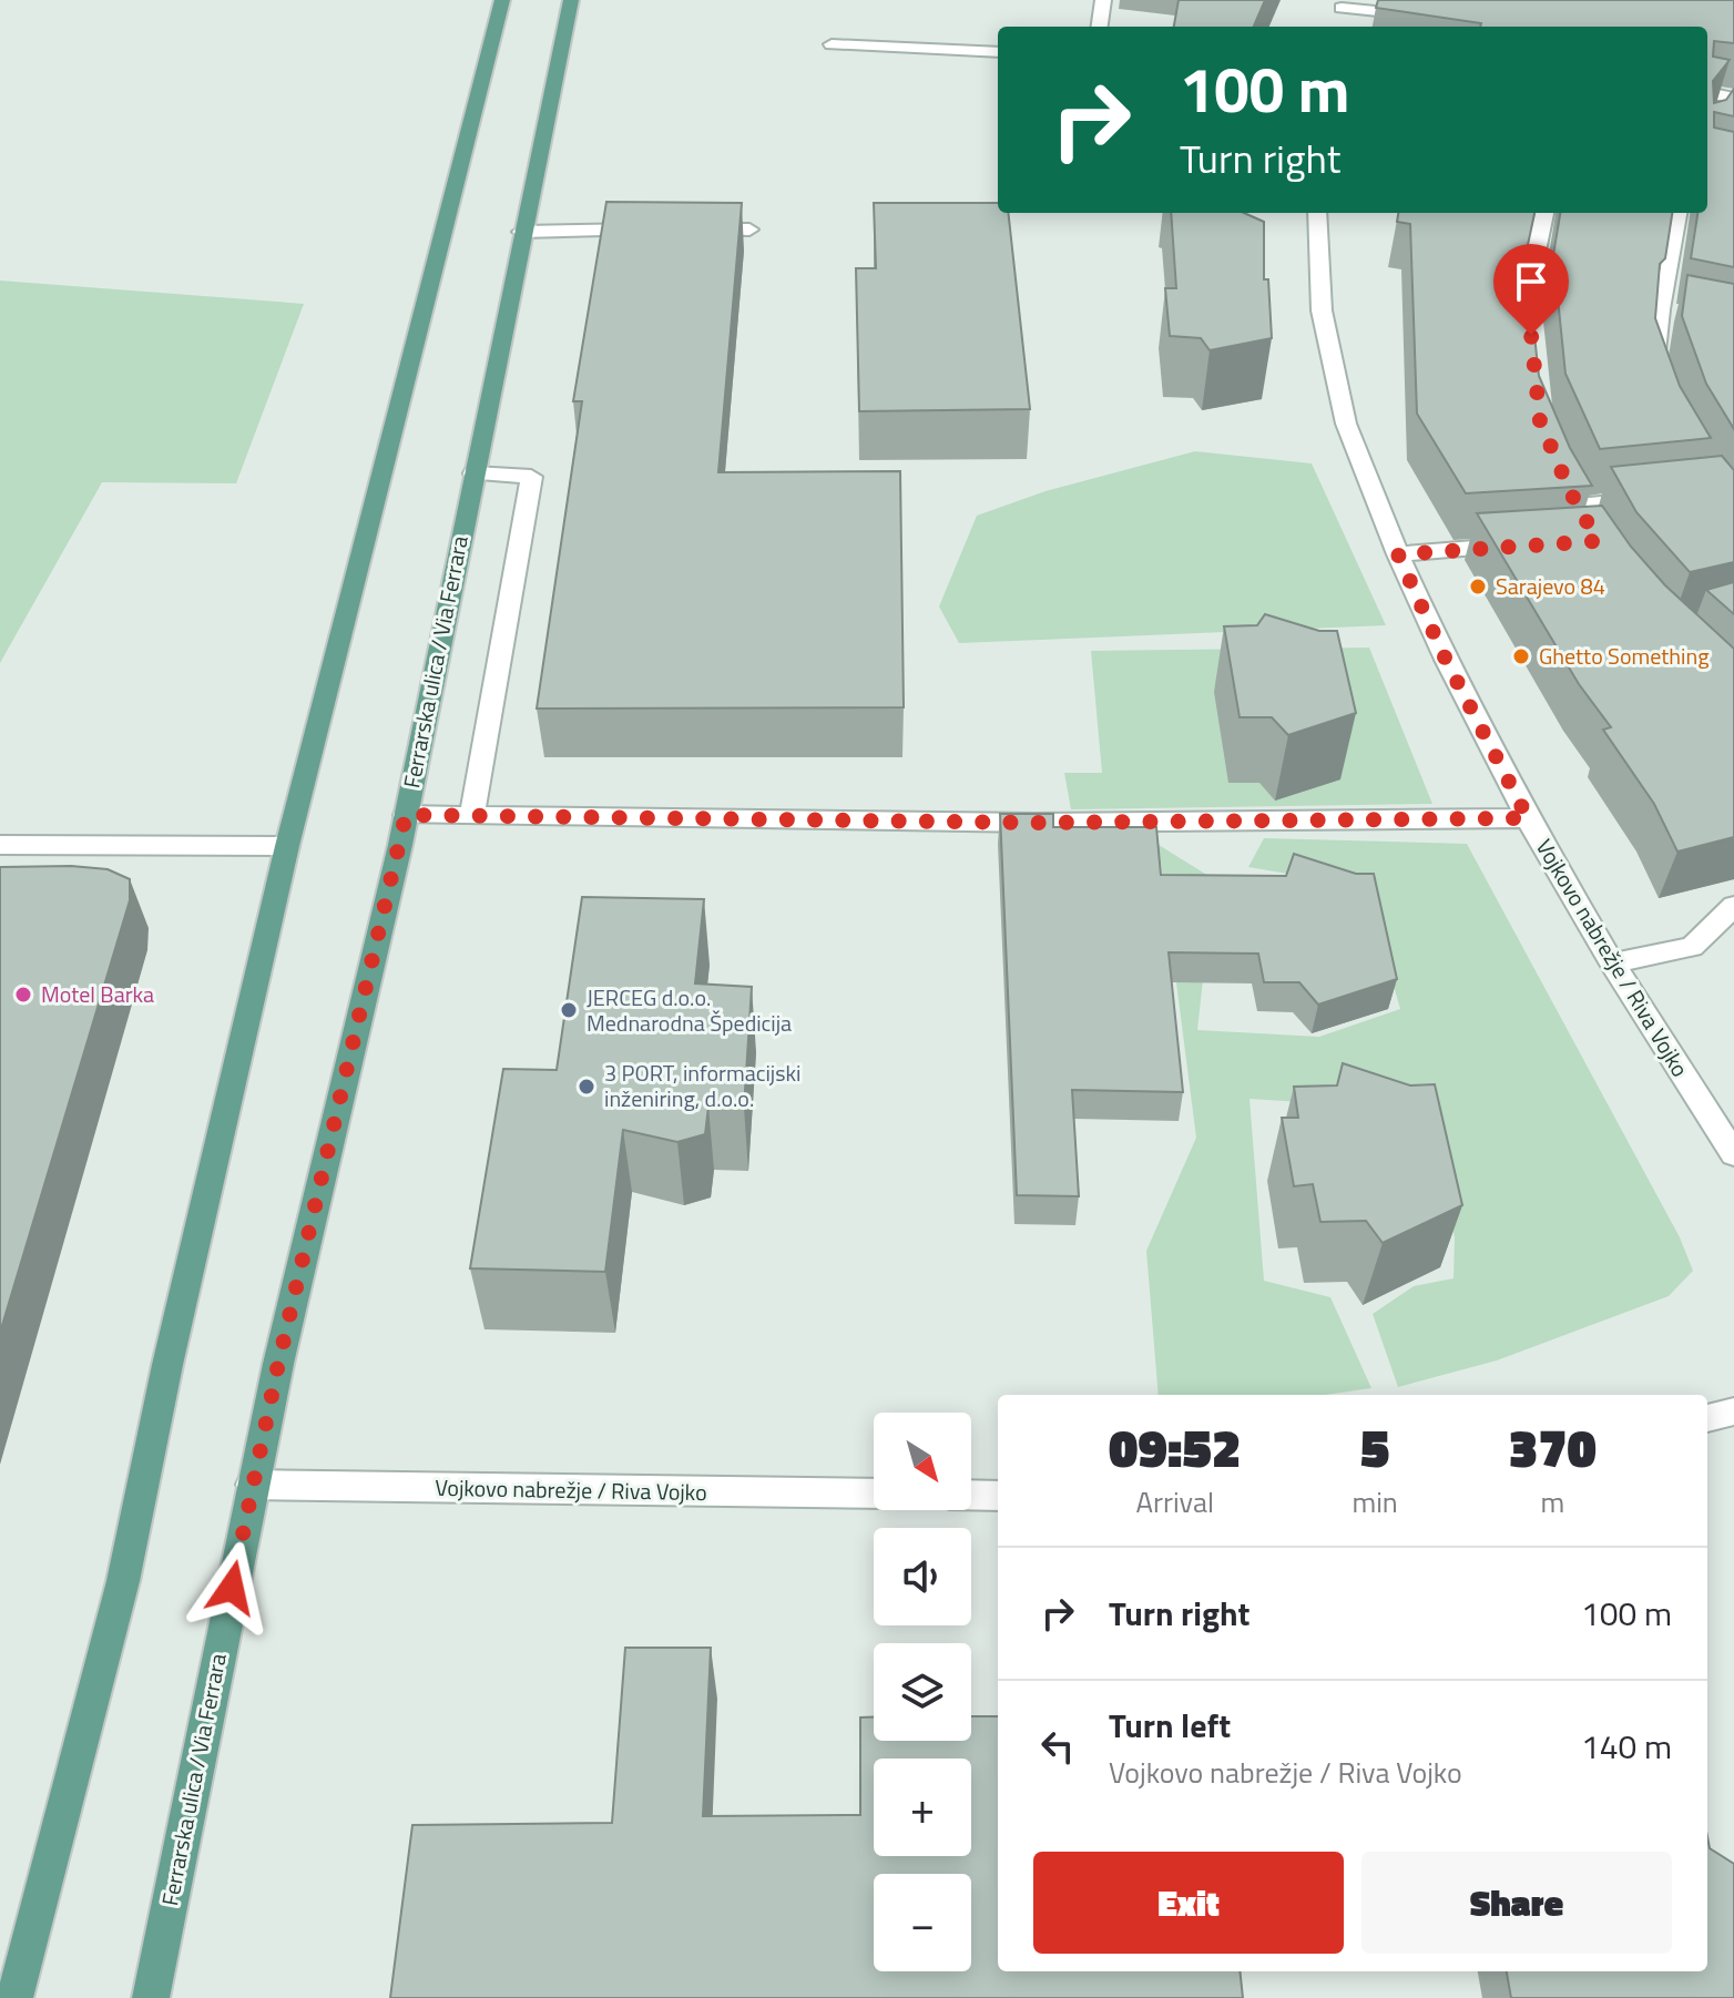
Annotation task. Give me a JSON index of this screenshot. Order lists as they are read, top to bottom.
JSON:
{
  "streets": {
    "main road": ["Ferrarska ulica / Via Ferrara"],
    "street": ["Vojkovo nabrežje / Riva Vojko"]
  },
  "crossings": [
    ["Ferrarska ulica / Via Ferrara", "Vojkovo nabrežje / Riva Vojko"]
  ],
  "places": [
    "Sarajevo 84",
    "Ghetto Something",
    "Motel Barka",
    "JERCEG d.o.o. Mednarodna Špedicija",
    "3 PORT, informacijski inženiring, d.o.o."
  ],
  "north": "bottom right",
  "page": {
    "turn": ["100 m", "Turn right"],
    "eta": [
      "09:52",
      "Arrival",
      "5",
      "min",
      "370",
      "m"
    ],
    "map_buttons": ["+", "−"],
    "list": [
      {
        "name": "Turn right",
        "value": "100 m"
      },
      {
        "name": "Turn left",
        "note": "Vojkovo nabrežje / Riva Vojko",
        "value": "140 m"
      }
    ],
    "buttons": ["Exit", "Share"]
  }
}
